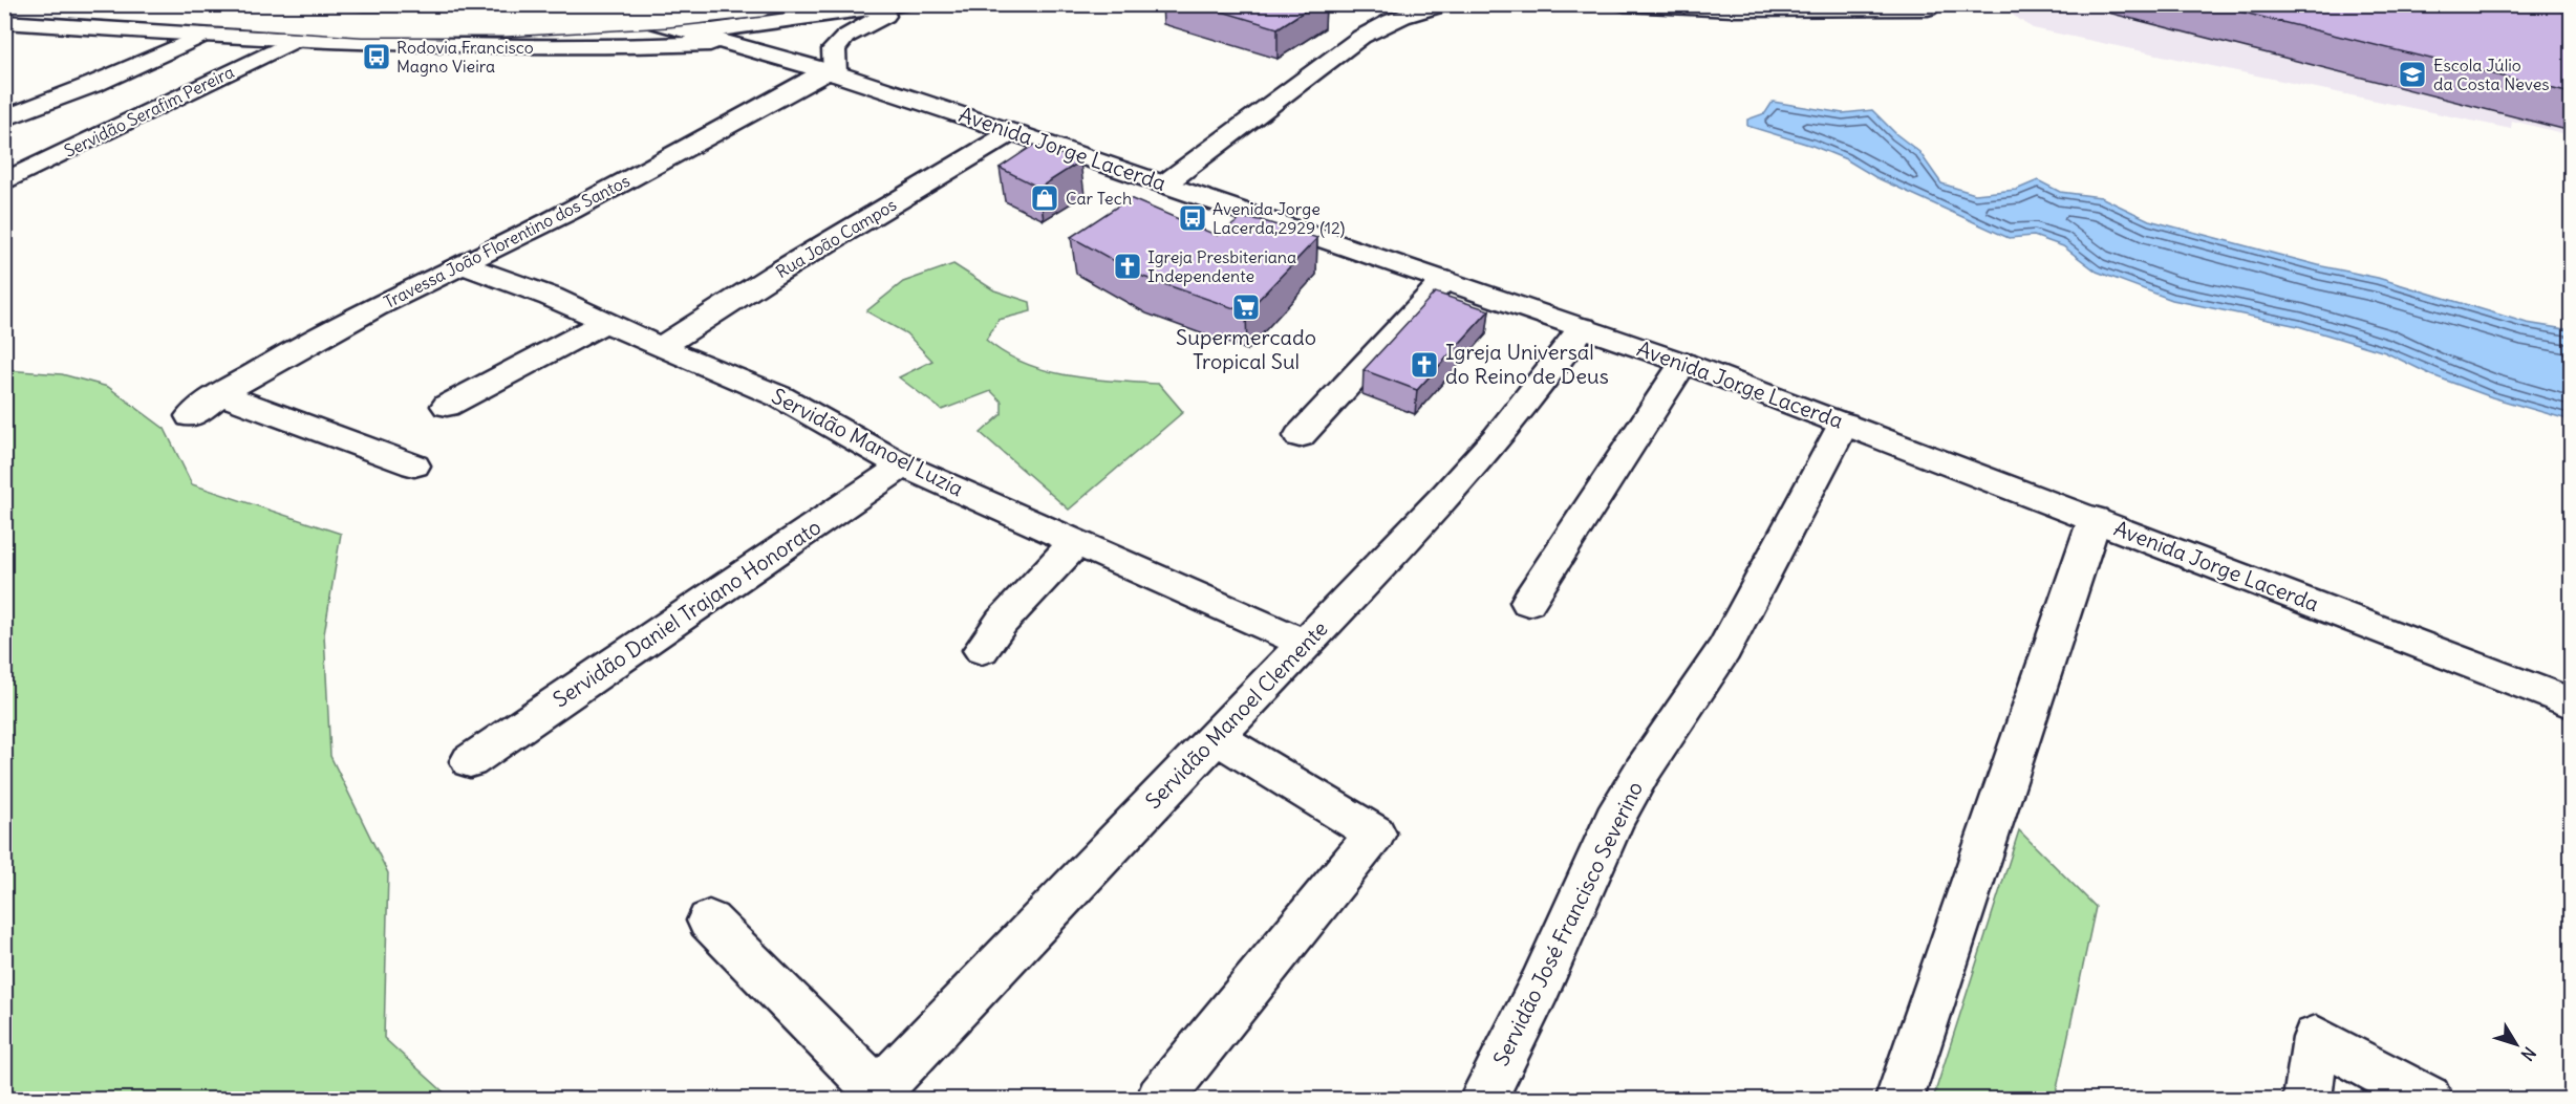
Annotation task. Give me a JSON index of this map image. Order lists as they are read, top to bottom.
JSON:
{
  "streets": {
    "main road": [
      "Servidão Serafim Pereira",
      "Avenida Jorge Lacerda",
      "Rua João Campos",
      "Travessa João Florentino dos Santos",
      "Servidão Manoel Luzia",
      "Servidão Daniel Trajano Honorato",
      "Servidão Manoel Clemente",
      "Servidão José Francisco Severino"
    ]
  },
  "crossings": [
    ["Avenida Jorge Lacerda", "Rua João Campos"],
    ["Avenida Jorge Lacerda", "Travessa João Florentino dos Santos"],
    ["Avenida Jorge Lacerda", "Servidão Manoel Clemente"],
    ["Avenida Jorge Lacerda", "Servidão José Francisco Severino"],
    ["Rua João Campos", "Servidão Manoel Luzia"],
    ["Travessa João Florentino dos Santos", "Servidão Manoel Luzia"],
    ["Servidão Manoel Luzia", "Servidão Daniel Trajano Honorato"],
    ["Servidão Manoel Luzia", "Servidão Manoel Clemente"]
  ],
  "places": {
    "bus stop": ["Rodovia Francisco Magno Vieira", "Avenida Jorge Lacerda,2929 (12)"],
    "school or university": ["Escola Júlio da Costa Neves"],
    "shop": ["Car Tech"],
    "church": ["Igreja Presbiteriana Independente", "Igreja Universal do Reino de Deus"],
    "supermarket": ["Supermercado Tropical Sul"]
  },
  "north": "bottom right"
}
